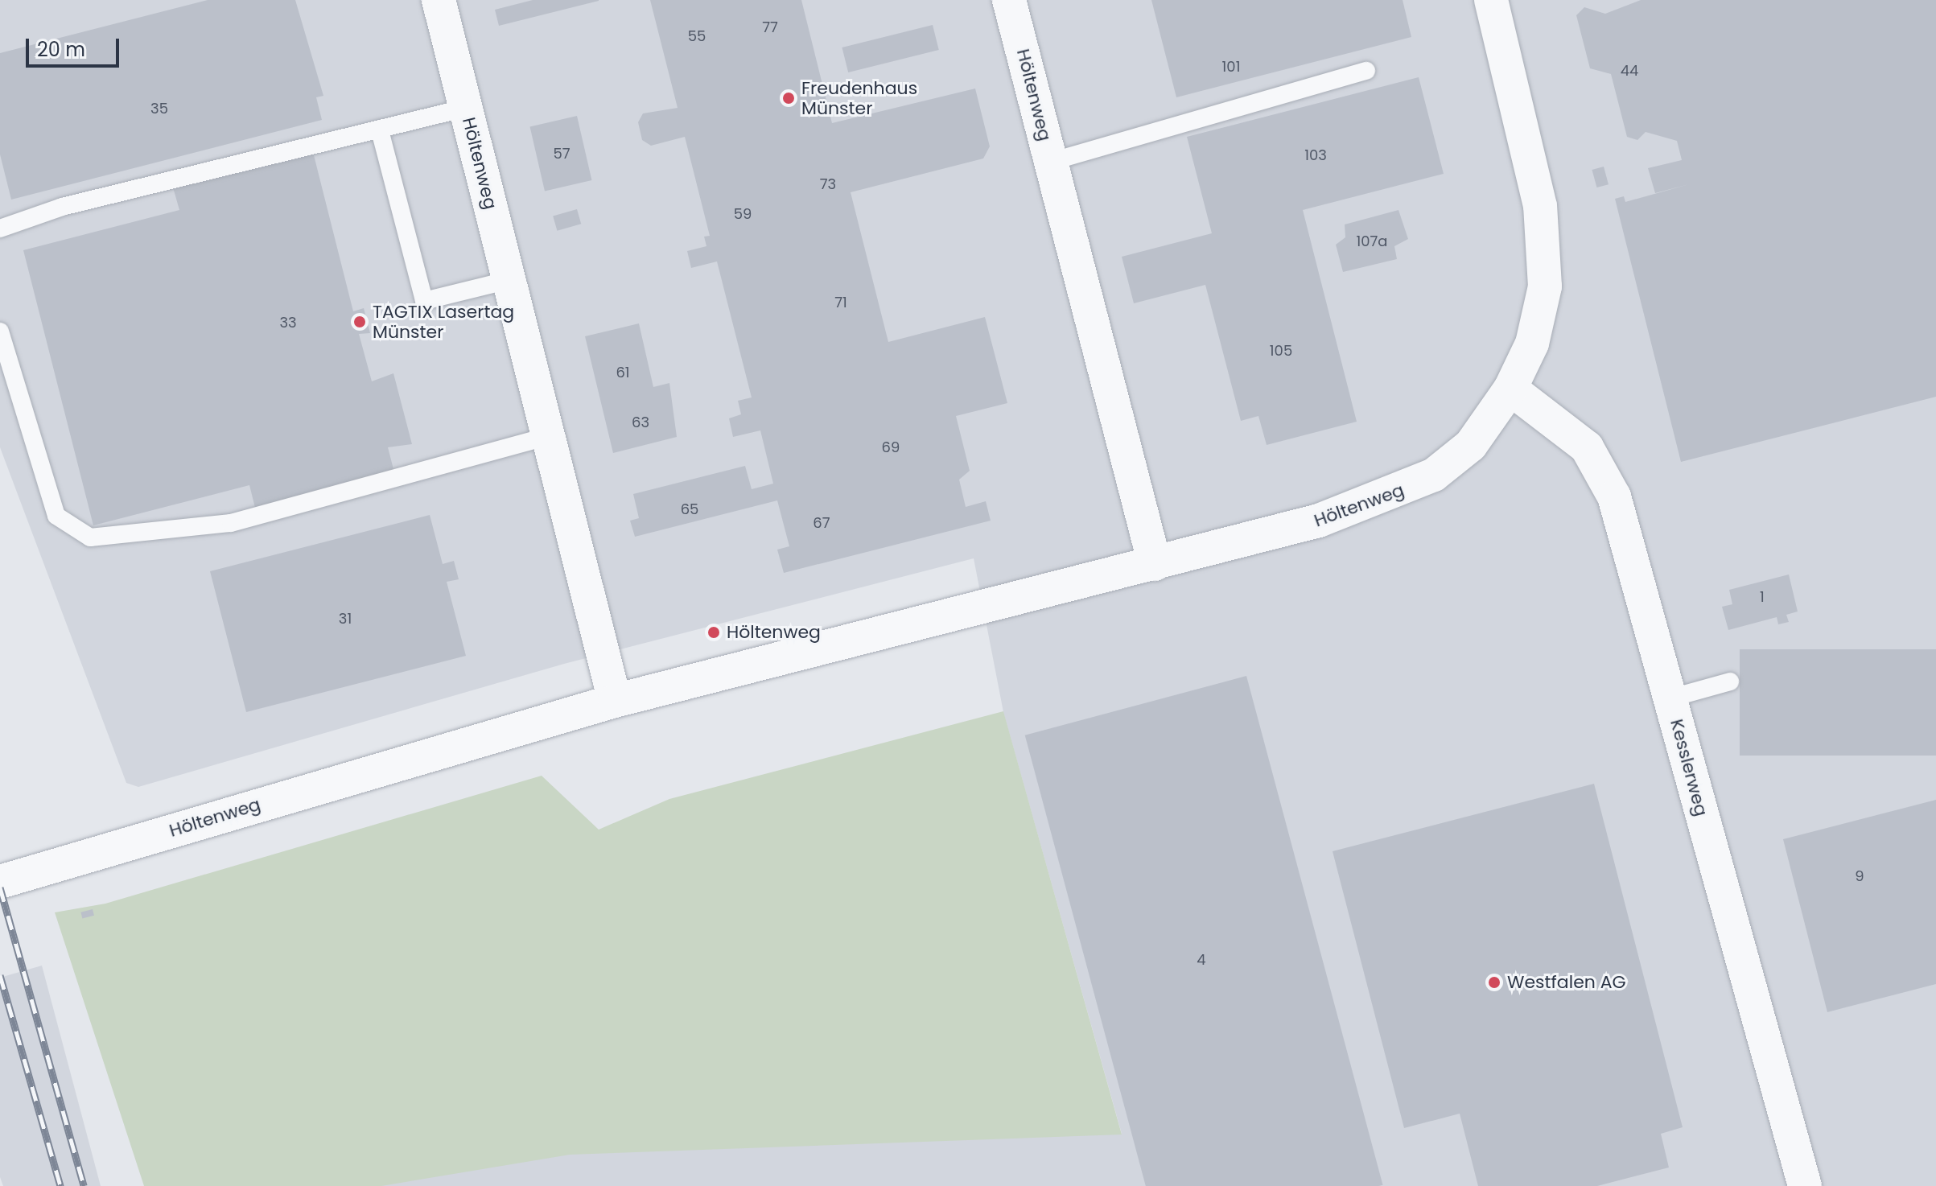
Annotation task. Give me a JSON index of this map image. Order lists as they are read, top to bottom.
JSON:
{
  "streets": {
    "street": ["Höltenweg", "Kesslerweg"]
  },
  "crossings": [
    ["Höltenweg", "Kesslerweg"]
  ],
  "places": [
    "Freudenhaus Münster",
    "TAGTIX Lasertag Münster",
    "Höltenweg",
    "Westfalen AG"
  ],
  "house_numbers": [
    "77",
    "55",
    "101",
    "44",
    "35",
    "57",
    "103",
    "73",
    "59",
    "107a",
    "71",
    "33",
    "105",
    "61",
    "63",
    "69",
    "65",
    "67",
    "1",
    "31",
    "9",
    "4"
  ],
  "scale_bar": "20 m"
}
